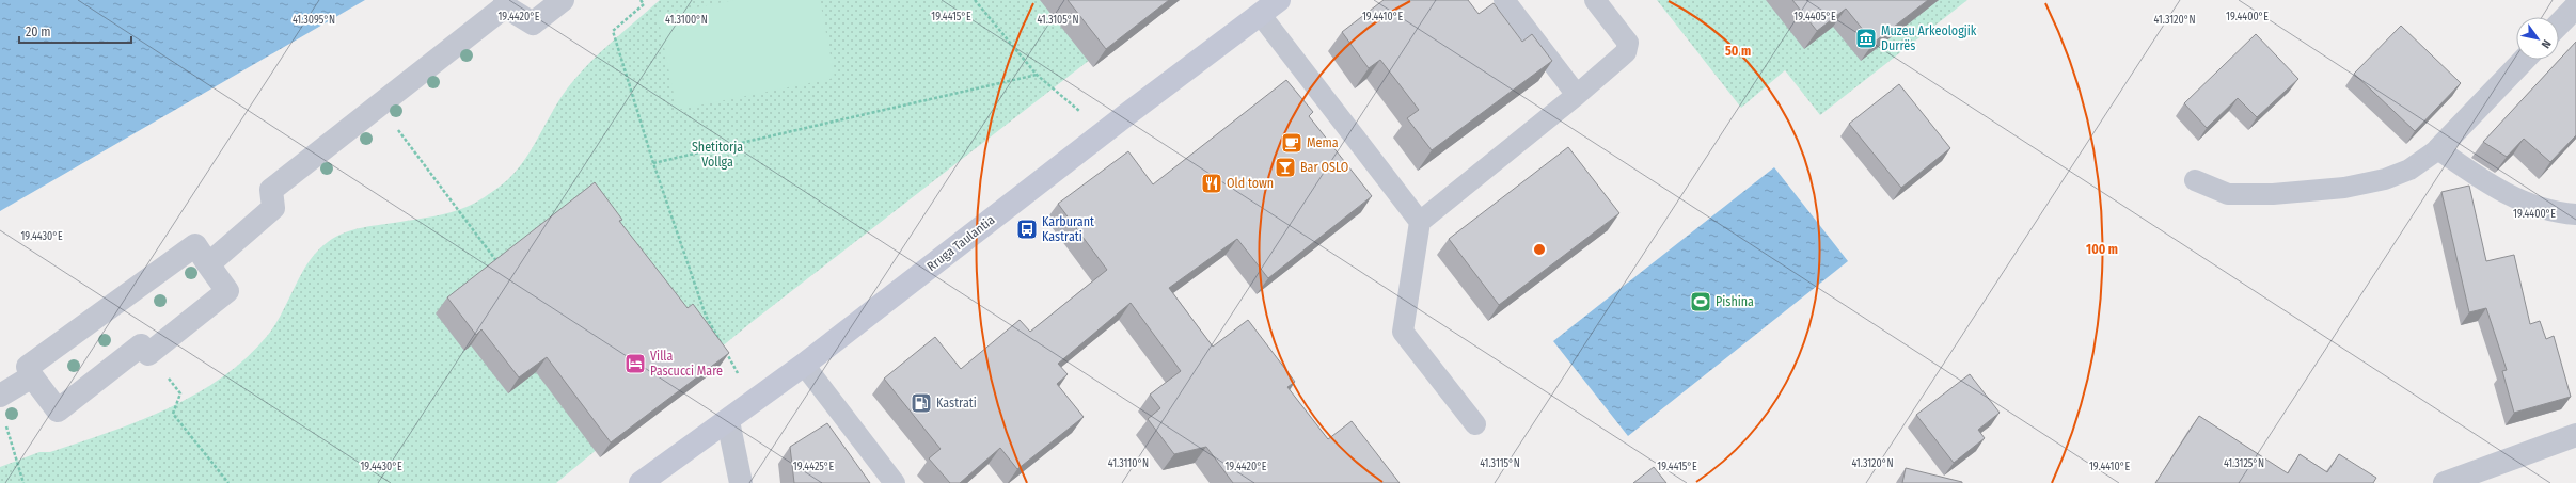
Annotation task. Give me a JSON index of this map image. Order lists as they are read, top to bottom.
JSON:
{
  "streets": {
    "main road": ["Rruga Taulantia"]
  },
  "parks": ["Shetitorja Vollga"],
  "places": {
    "museum": ["Muzeu Arkeologjik Durrës"],
    "cafe": ["Mema"],
    "bar": ["Bar OSLO"],
    "restaurant": ["Old town"],
    "bus stop": ["Karburant Kastrati"],
    "sports": ["Pishina"],
    "hotel": ["Villa Pascucci Mare"],
    "fuel station": ["Kastrati"]
  },
  "scale_bar": "20 m",
  "north": "bottom right",
  "coordinates": [
    "19.4420°E",
    "19.4410°E",
    "19.4415°E",
    "19.4405°E",
    "19.4400°E",
    "41.3095°N",
    "41.3100°N",
    "41.3105°N",
    "41.3120°N",
    "19.4430°E",
    "41.3110°N",
    "41.3115°N",
    "41.3125°N",
    "19.4425°E"
  ],
  "rings": ["50 m", "100 m"]
}
